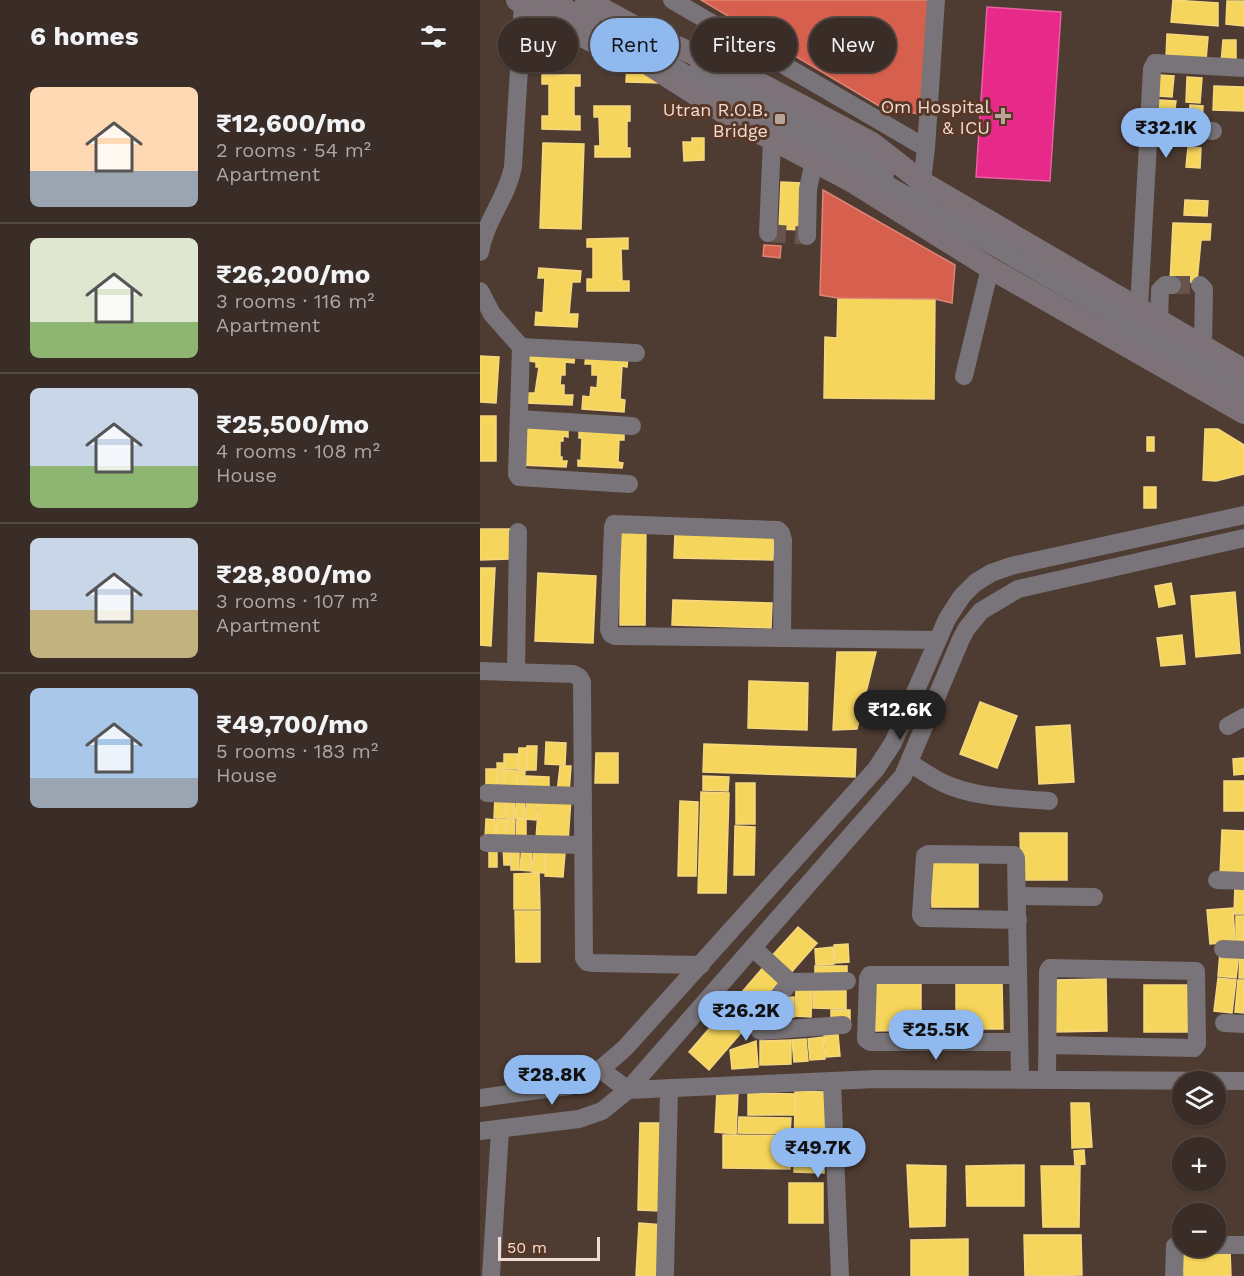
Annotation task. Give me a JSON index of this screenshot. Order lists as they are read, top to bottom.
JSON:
{
  "places": {
    "health": ["Om Hospital & ICU"],
    "transit": ["Utran R.O.B. Bridge"]
  },
  "scale_bar": "50 m",
  "page": {
    "heading": "6 homes",
    "chip": [
      "Buy",
      "Rent",
      "Filters",
      "New"
    ],
    "list": [
      {
        "name": "₹12,600/mo",
        "note": "2 rooms · 54 m² · Apartment"
      },
      {
        "name": "₹26,200/mo",
        "note": "3 rooms · 116 m² · Apartment"
      },
      {
        "name": "₹25,500/mo",
        "note": "4 rooms · 108 m² · House"
      },
      {
        "name": "₹28,800/mo",
        "note": "3 rooms · 107 m² · Apartment"
      },
      {
        "name": "₹49,700/mo",
        "note": "5 rooms · 183 m² · House"
      }
    ],
    "price": [
      "₹32.1K",
      "₹12.6K",
      "₹26.2K",
      "₹25.5K",
      "₹28.8K",
      "₹49.7K"
    ],
    "map_buttons": ["+", "−"],
    "scale": "50 m"
  }
}
